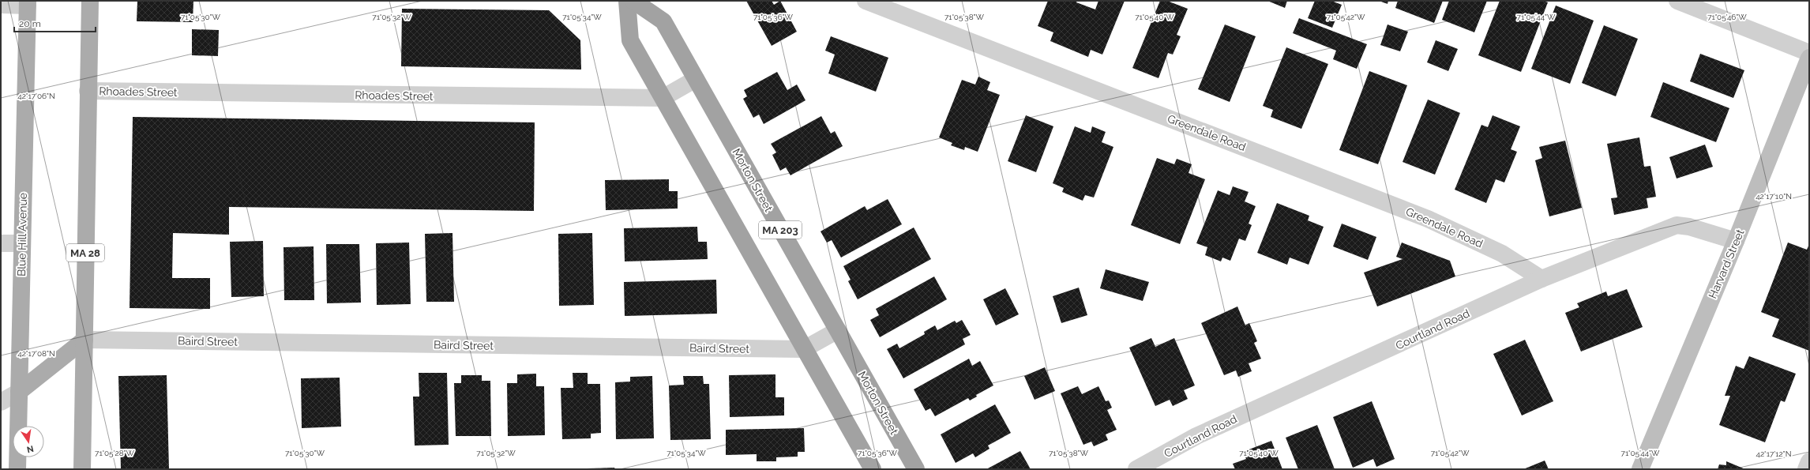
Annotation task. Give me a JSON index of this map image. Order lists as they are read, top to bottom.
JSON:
{
  "streets": {
    "highway": ["Morton Street", "MA 203"],
    "main road": ["Blue Hill Avenue", "MA 28", "Harvard Street"],
    "street": [
      "Rhoades Street",
      "Greendale Road",
      "Courtland Road",
      "Baird Street"
    ]
  },
  "crossings": [
    ["Rhoades Street", "MA 203"],
    ["Rhoades Street", "MA 28"],
    ["Greendale Road", "Courtland Road"],
    ["Morton Street", "Baird Street"],
    ["MA 203", "Baird Street"],
    ["MA 28", "Baird Street"],
    ["Harvard Street", "Courtland Road"]
  ],
  "scale_bar": "20 m",
  "north": "bottom",
  "coordinates": [
    "71°05'30\"W",
    "71°05'32\"W",
    "71°05'34\"W",
    "71°05'36\"W",
    "71°05'38\"W",
    "71°05'40\"W",
    "71°05'42\"W",
    "71°05'44\"W",
    "71°05'46\"W",
    "42°17'06\"N",
    "42°17'10\"N",
    "42°17'08\"N",
    "71°05'28\"W",
    "42°17'12\"N"
  ]
}
